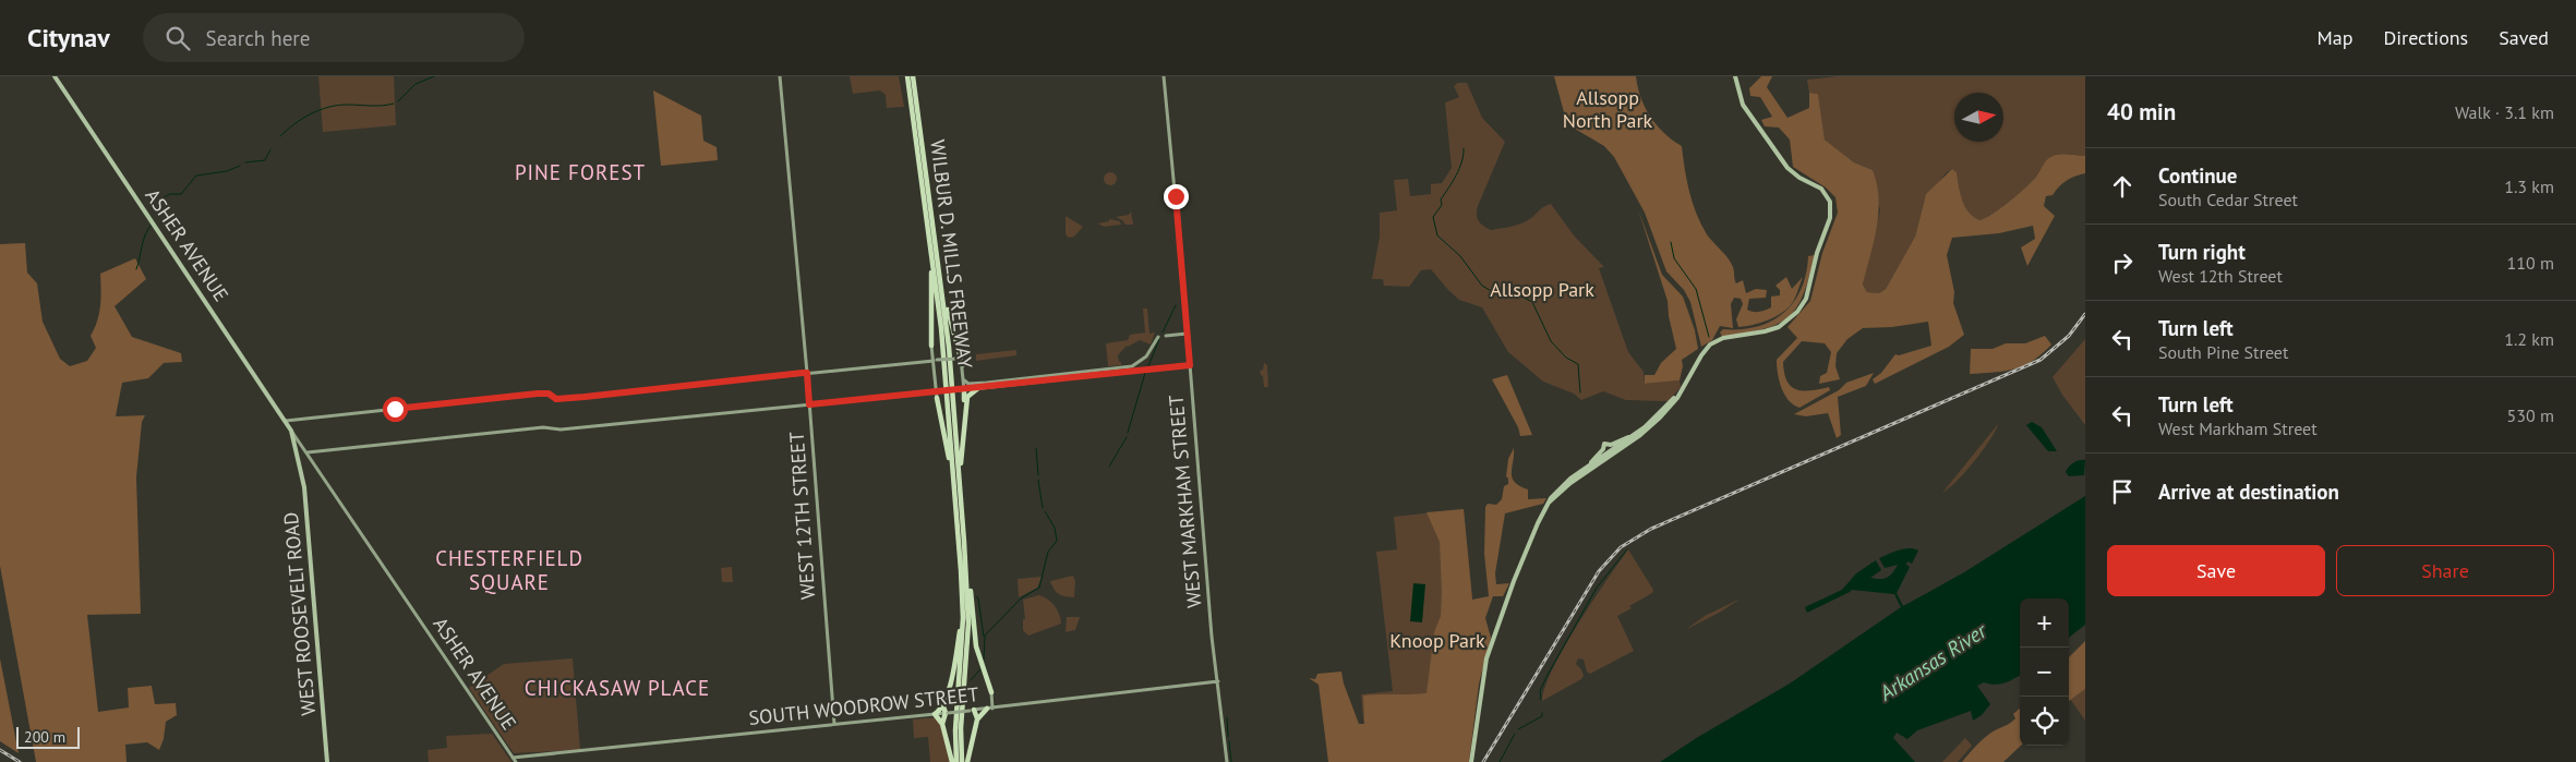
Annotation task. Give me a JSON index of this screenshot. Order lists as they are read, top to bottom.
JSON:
{
  "streets": {
    "highway": ["WILBUR D. MILLS FREEWAY"],
    "main road": [
      "ASHER AVENUE",
      "WEST MARKHAM STREET",
      "WEST 12TH STREET",
      "WEST ROOSEVELT ROAD",
      "SOUTH WOODROW STREET"
    ]
  },
  "crossings": [
    ["ASHER AVENUE", "WEST ROOSEVELT ROAD"],
    ["ASHER AVENUE", "SOUTH WOODROW STREET"],
    ["WEST MARKHAM STREET", "SOUTH WOODROW STREET"],
    ["WEST 12TH STREET", "SOUTH WOODROW STREET"]
  ],
  "districts": ["PINE FOREST", "CHESTERFIELD SQUARE", "CHICKASAW PLACE"],
  "water": ["Arkansas River"],
  "parks": ["Allsopp North Park", "Allsopp Park", "Knoop Park"],
  "scale_bar": "200 m",
  "north": "right",
  "page": {
    "header": "Citynav",
    "search": "Search here",
    "nav": ["Map", "Directions", "Saved"],
    "heading": ["40 min", "Walk · 3.1 km"],
    "list": [
      ["Continue", "South Cedar Street", "1.3 km"],
      ["Turn right", "West 12th Street", "110 m"],
      ["Turn left", "South Pine Street", "1.2 km"],
      ["Turn left", "West Markham Street", "530 m"],
      "Arrive at destination"
    ],
    "buttons": ["Save", "Share"],
    "map_buttons": ["+", "−"],
    "scale": "200 m"
  }
}
